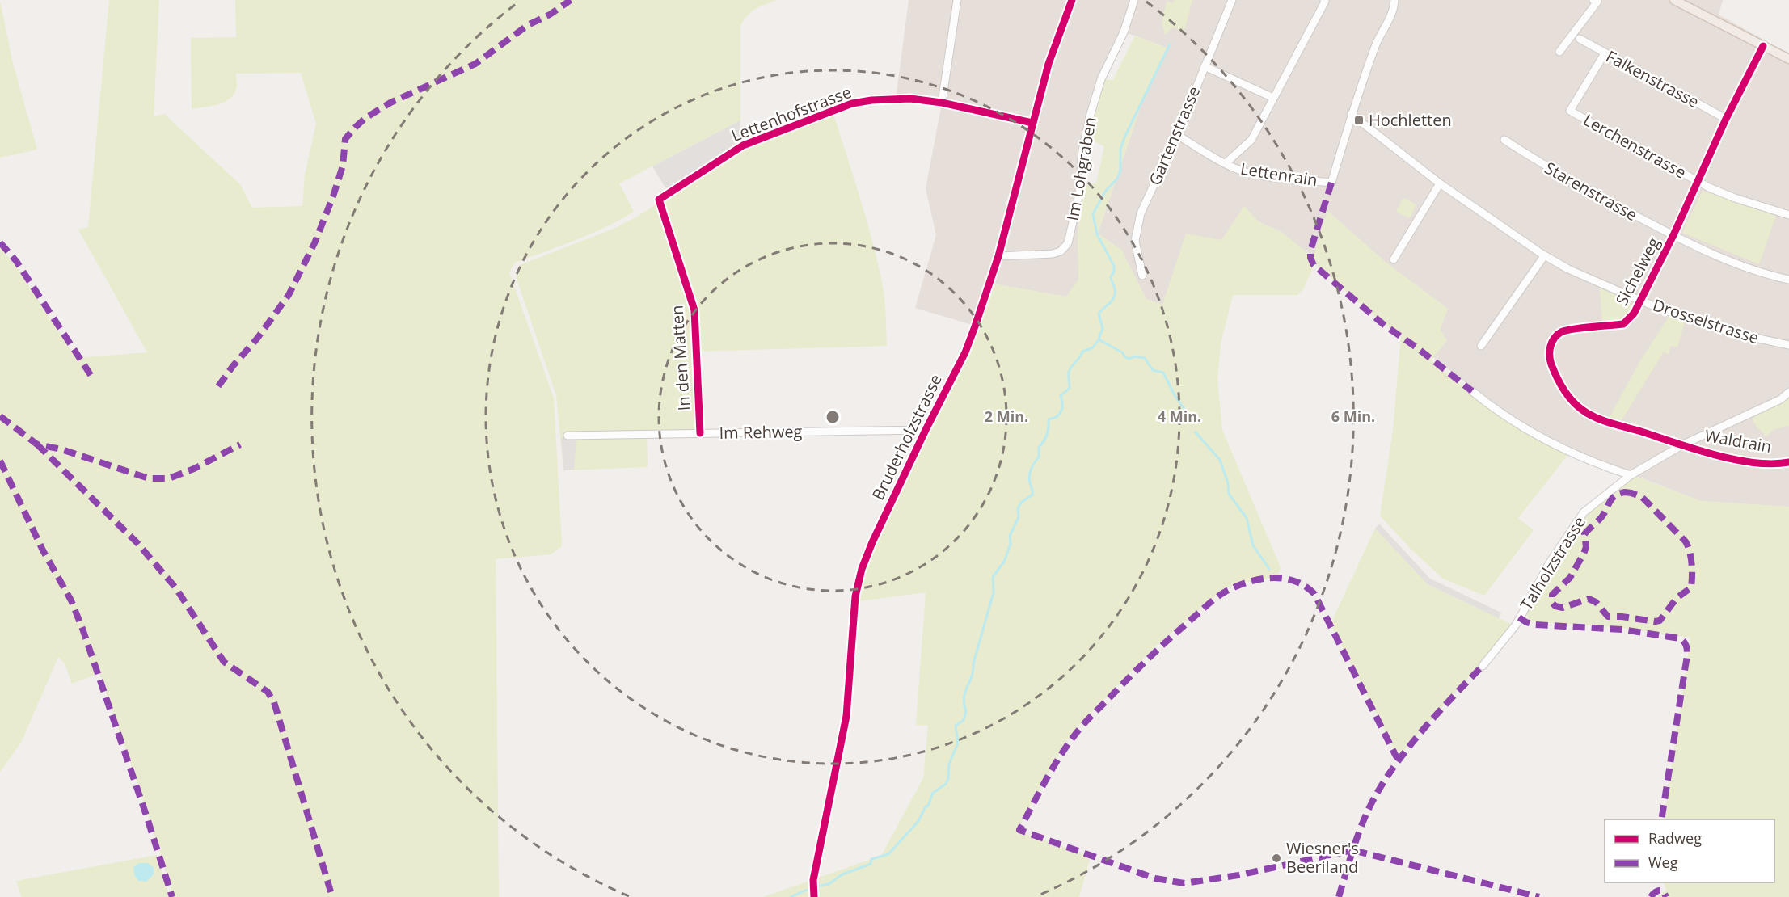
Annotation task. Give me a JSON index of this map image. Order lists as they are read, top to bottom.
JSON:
{
  "streets": {
    "street": [
      "Falkenstrasse",
      "Lettenhofstrasse",
      "Gartenstrasse",
      "Lerchenstrasse",
      "Im Lohgraben",
      "Lettenrain",
      "Starenstrasse",
      "Sichelweg",
      "Drosselstrasse",
      "In den Matten",
      "Im Rehweg",
      "Bruderholzstrasse",
      "Waldrain",
      "Talholzstrasse"
    ]
  },
  "crossings": [
    ["Falkenstrasse", "Lerchenstrasse"],
    ["Falkenstrasse", "Sichelweg"],
    ["Lettenhofstrasse", "In den Matten"],
    ["Lettenhofstrasse", "Bruderholzstrasse"],
    ["Gartenstrasse", "Lettenrain"],
    ["Lerchenstrasse", "Sichelweg"],
    ["Im Lohgraben", "Bruderholzstrasse"],
    ["Starenstrasse", "Sichelweg"],
    ["Sichelweg", "Drosselstrasse"],
    ["Sichelweg", "Waldrain"],
    ["Sichelweg", "Talholzstrasse"],
    ["In den Matten", "Im Rehweg"],
    ["Im Rehweg", "Bruderholzstrasse"],
    ["Waldrain", "Talholzstrasse"]
  ],
  "places": {
    "transit": ["Hochletten"],
    "other": ["Wiesner's Beeriland"]
  },
  "legend": ["Radweg", "Weg"],
  "rings": ["2 Min.", "4 Min.", "6 Min."]
}
